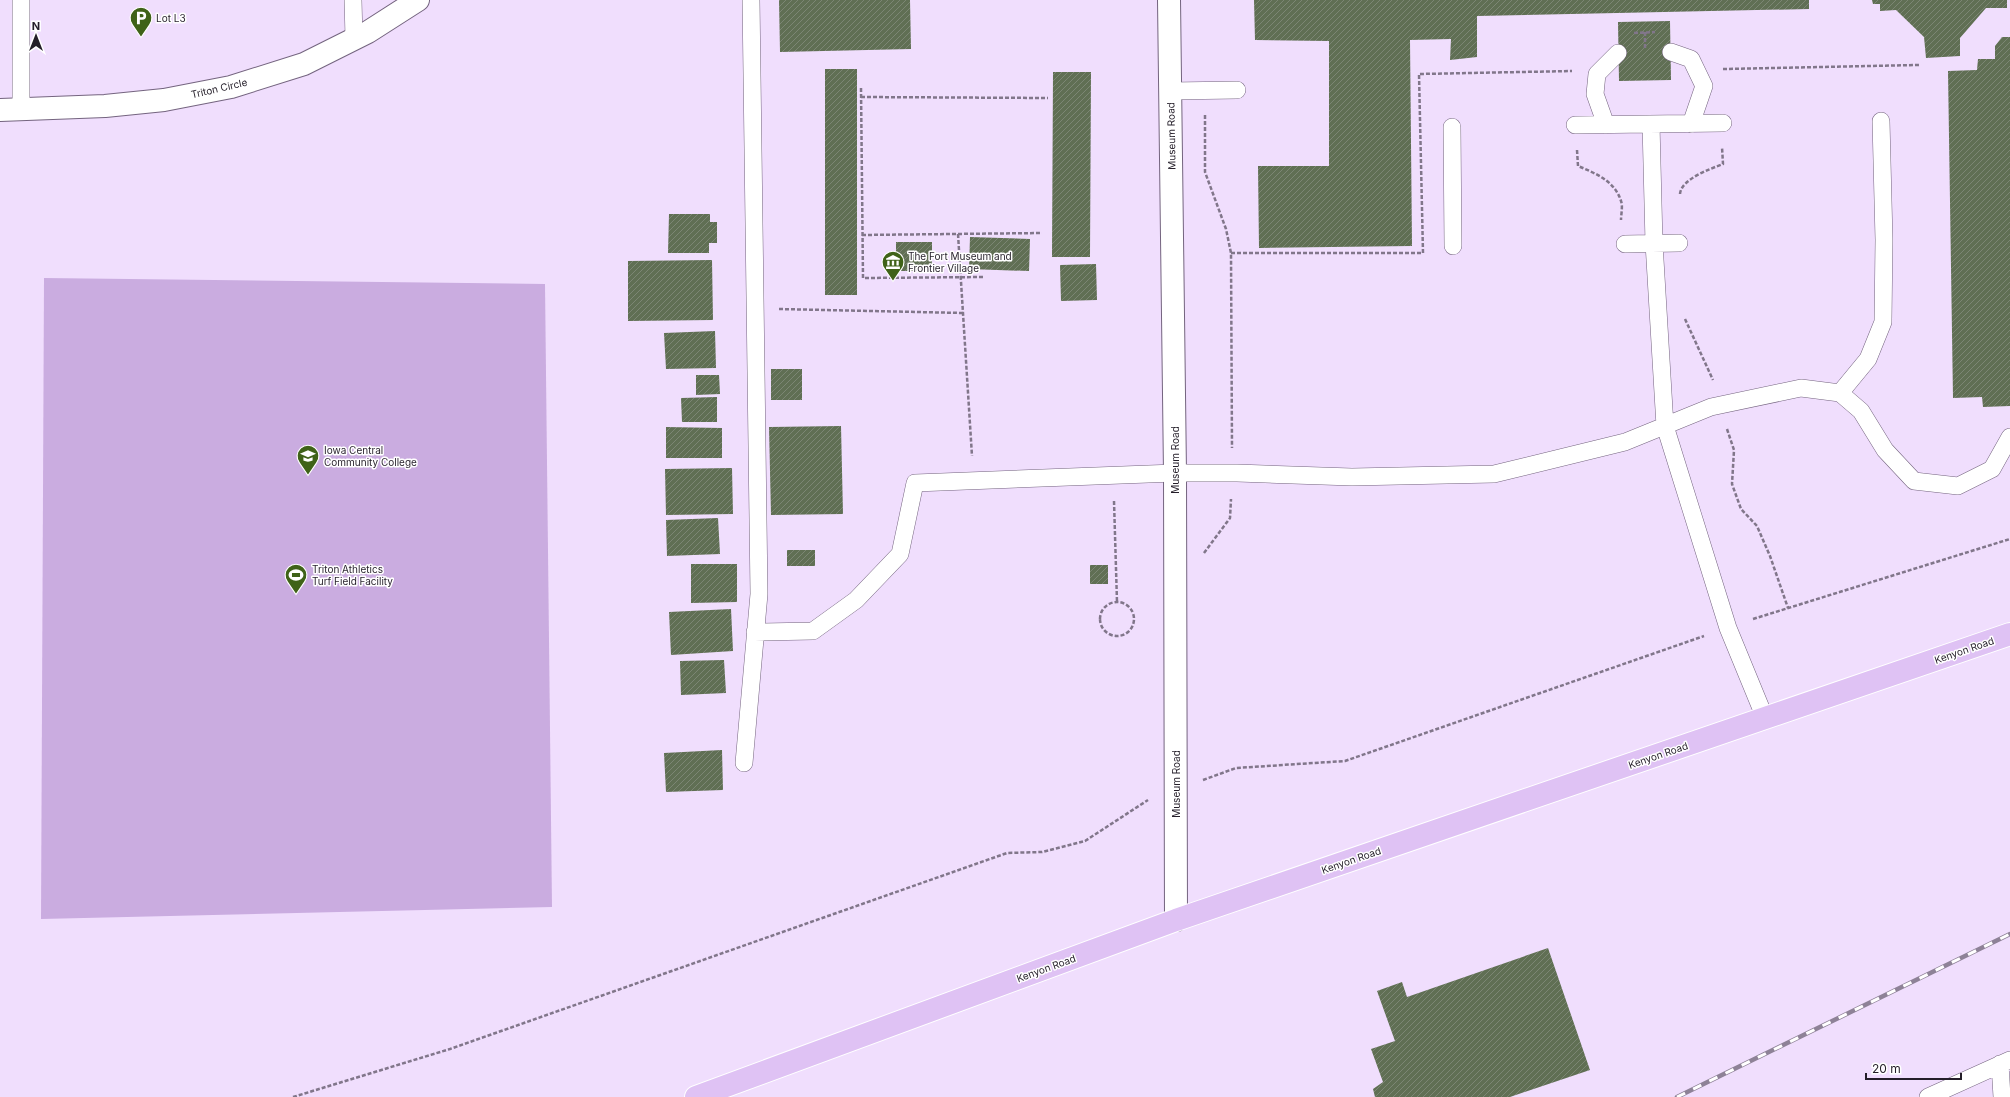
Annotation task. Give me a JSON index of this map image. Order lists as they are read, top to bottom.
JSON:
{
  "streets": {
    "main road": ["Kenyon Road"],
    "street": ["Triton Circle", "Museum Road"]
  },
  "crossings": [
    ["Museum Road", "Kenyon Road"]
  ],
  "places": {
    "parking": ["Lot L3"],
    "museum": ["The Fort Museum and Frontier Village"],
    "school or university": ["Iowa Central Community College"],
    "sports": ["Triton Athletics Turf Field Facility"]
  },
  "scale_bar": "20 m",
  "north": "top"
}
